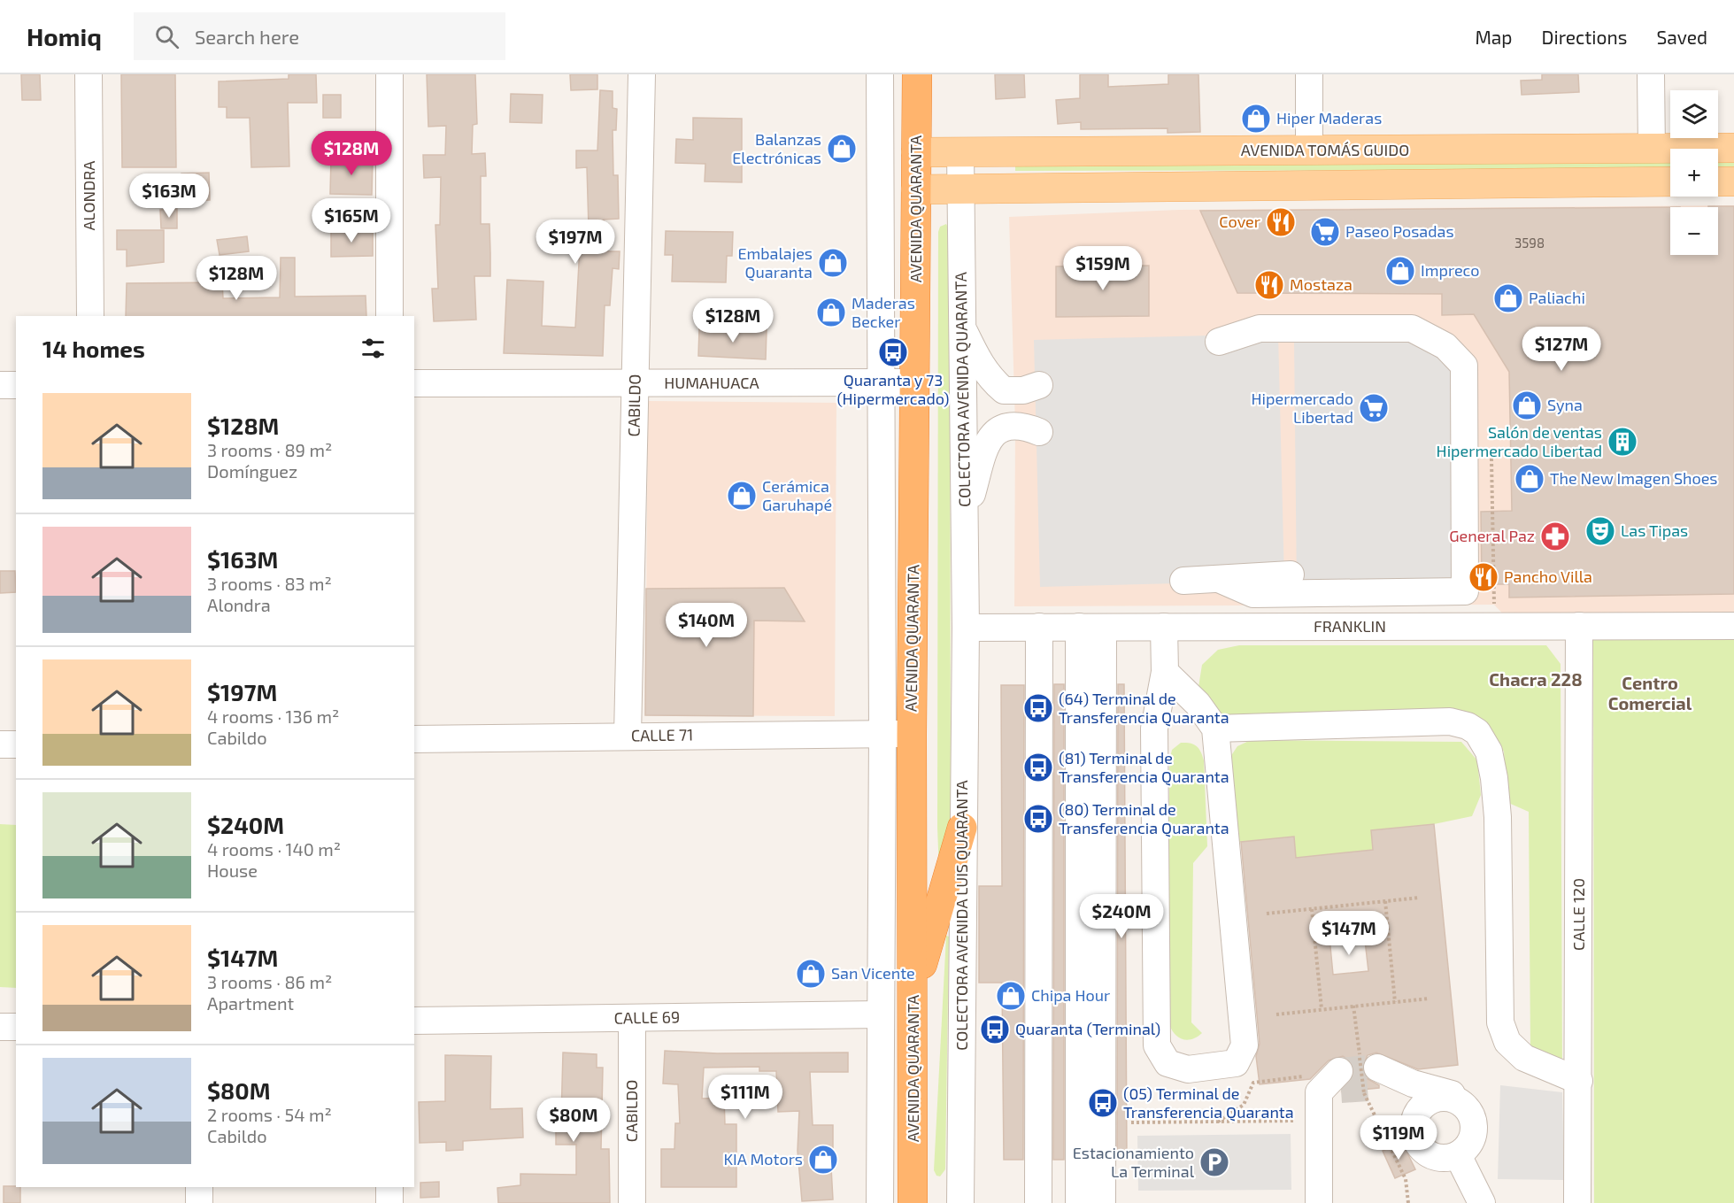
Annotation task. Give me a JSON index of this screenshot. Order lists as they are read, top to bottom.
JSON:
{
  "streets": {
    "highway": ["AVENIDA QUARANTA"],
    "main road": ["AVENIDA TOMÁS GUIDO"],
    "street": [
      "ALONDRA",
      "HUMAHUACA",
      "COLECTORA AVENIDA QUARANTA",
      "CABILDO",
      "FRANKLIN",
      "CALLE 71",
      "CALLE 120",
      "COLECTORA AVENIDA LUIS QUARANTA",
      "CALLE 69"
    ]
  },
  "crossings": [
    ["AVENIDA TOMÁS GUIDO", "AVENIDA QUARANTA"],
    ["AVENIDA TOMÁS GUIDO", "COLECTORA AVENIDA QUARANTA"],
    ["AVENIDA QUARANTA", "HUMAHUACA"],
    ["AVENIDA QUARANTA", "CALLE 71"],
    ["HUMAHUACA", "CABILDO"],
    ["COLECTORA AVENIDA QUARANTA", "FRANKLIN"],
    ["COLECTORA AVENIDA QUARANTA", "COLECTORA AVENIDA LUIS QUARANTA"],
    ["CABILDO", "CALLE 71"],
    ["CABILDO", "CALLE 69"],
    ["FRANKLIN", "CALLE 120"],
    ["FRANKLIN", "COLECTORA AVENIDA LUIS QUARANTA"]
  ],
  "districts": ["Chacra 228", "Centro Comercial"],
  "places": {
    "shop": [
      "Hiper Maderas",
      "Balanzas Electrónicas",
      "Embalajes Quaranta",
      "Impreco",
      "Paliachi",
      "Maderas Becker",
      "Syna",
      "The New Imagen Shoes",
      "Cerámica Garuhapé",
      "San Vicente",
      "Chipa Hour",
      "KIA Motors"
    ],
    "restaurant": ["Cover", "Mostaza", "Pancho Villa"],
    "supermarket": ["Paseo Posadas", "Hipermercado Libertad"],
    "bus stop": [
      "Quaranta y 73 (Hipermercado)",
      "(64) Terminal de Transferencia Quaranta",
      "(81) Terminal de Transferencia Quaranta",
      "(80) Terminal de Transferencia Quaranta",
      "Quaranta (Terminal)",
      "(05) Terminal de Transferencia Quaranta"
    ],
    "building": ["Salón de ventas Hipermercado Libertad"],
    "theatre": ["Las Tipas"],
    "pharmacy": ["General Paz"],
    "parking": ["Estacionamiento La Terminal"]
  },
  "house_numbers": ["3598"],
  "page": {
    "header": "Homiq",
    "search": "Search here",
    "nav": ["Map", "Directions", "Saved"],
    "map_buttons": ["+", "−"],
    "price": [
      "$128M",
      "$163M",
      "$165M",
      "$197M",
      "$159M",
      "$128M",
      "$128M",
      "$127M",
      "$140M",
      "$240M",
      "$147M",
      "$111M",
      "$80M",
      "$119M"
    ],
    "heading": "14 homes",
    "list": [
      {
        "name": "$128M",
        "note": "3 rooms · 89 m² · Domínguez"
      },
      {
        "name": "$163M",
        "note": "3 rooms · 83 m² · Alondra"
      },
      {
        "name": "$197M",
        "note": "4 rooms · 136 m² · Cabildo"
      },
      {
        "name": "$240M",
        "note": "4 rooms · 140 m² · House"
      },
      {
        "name": "$147M",
        "note": "3 rooms · 86 m² · Apartment"
      },
      {
        "name": "$80M",
        "note": "2 rooms · 54 m² · Cabildo"
      }
    ]
  }
}
